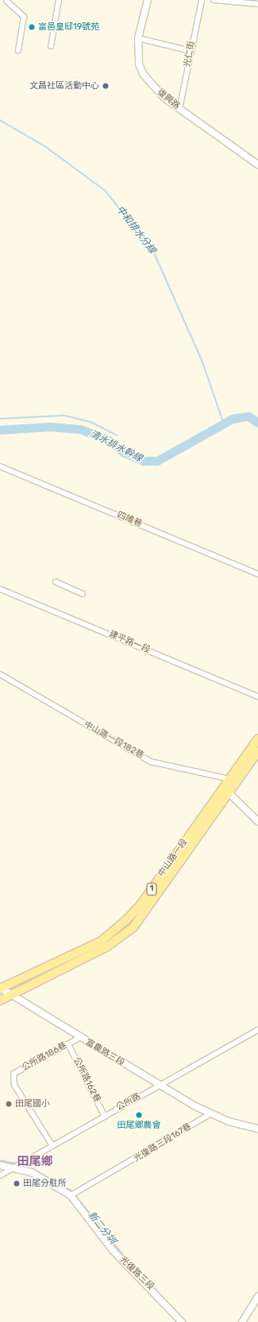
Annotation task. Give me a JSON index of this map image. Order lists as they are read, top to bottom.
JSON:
{
  "streets": {
    "main road": ["中山路一段", "1"],
    "street": [
      "光仁街",
      "復興路",
      "四維巷",
      "建平路一段",
      "中山路一段182巷",
      "富農路三段",
      "公所路186巷",
      "公所路162巷",
      "公所路",
      "光復路三段167巷",
      "光復路三段"
    ]
  },
  "crossings": [
    ["光仁街", "復興路"],
    ["中山路一段182巷", "中山路一段"],
    ["中山路一段", "富農路三段"],
    ["富農路三段", "公所路186巷"],
    ["富農路三段", "公所路"],
    ["富農路三段", "光復路三段167巷"],
    ["公所路186巷", "公所路162巷"],
    ["公所路186巷", "公所路"],
    ["公所路162巷", "公所路"],
    ["公所路", "光復路三段"],
    ["光復路三段167巷", "光復路三段"]
  ],
  "districts": ["田尾鄉"],
  "water": ["中和排水分線", "清水排水幹線", "新二分圳"],
  "places": [
    "富邑皇邸19號苑",
    "文昌社區活動中心",
    "田尾國小",
    "田尾鄉農會",
    "田尾分駐所"
  ]
}
